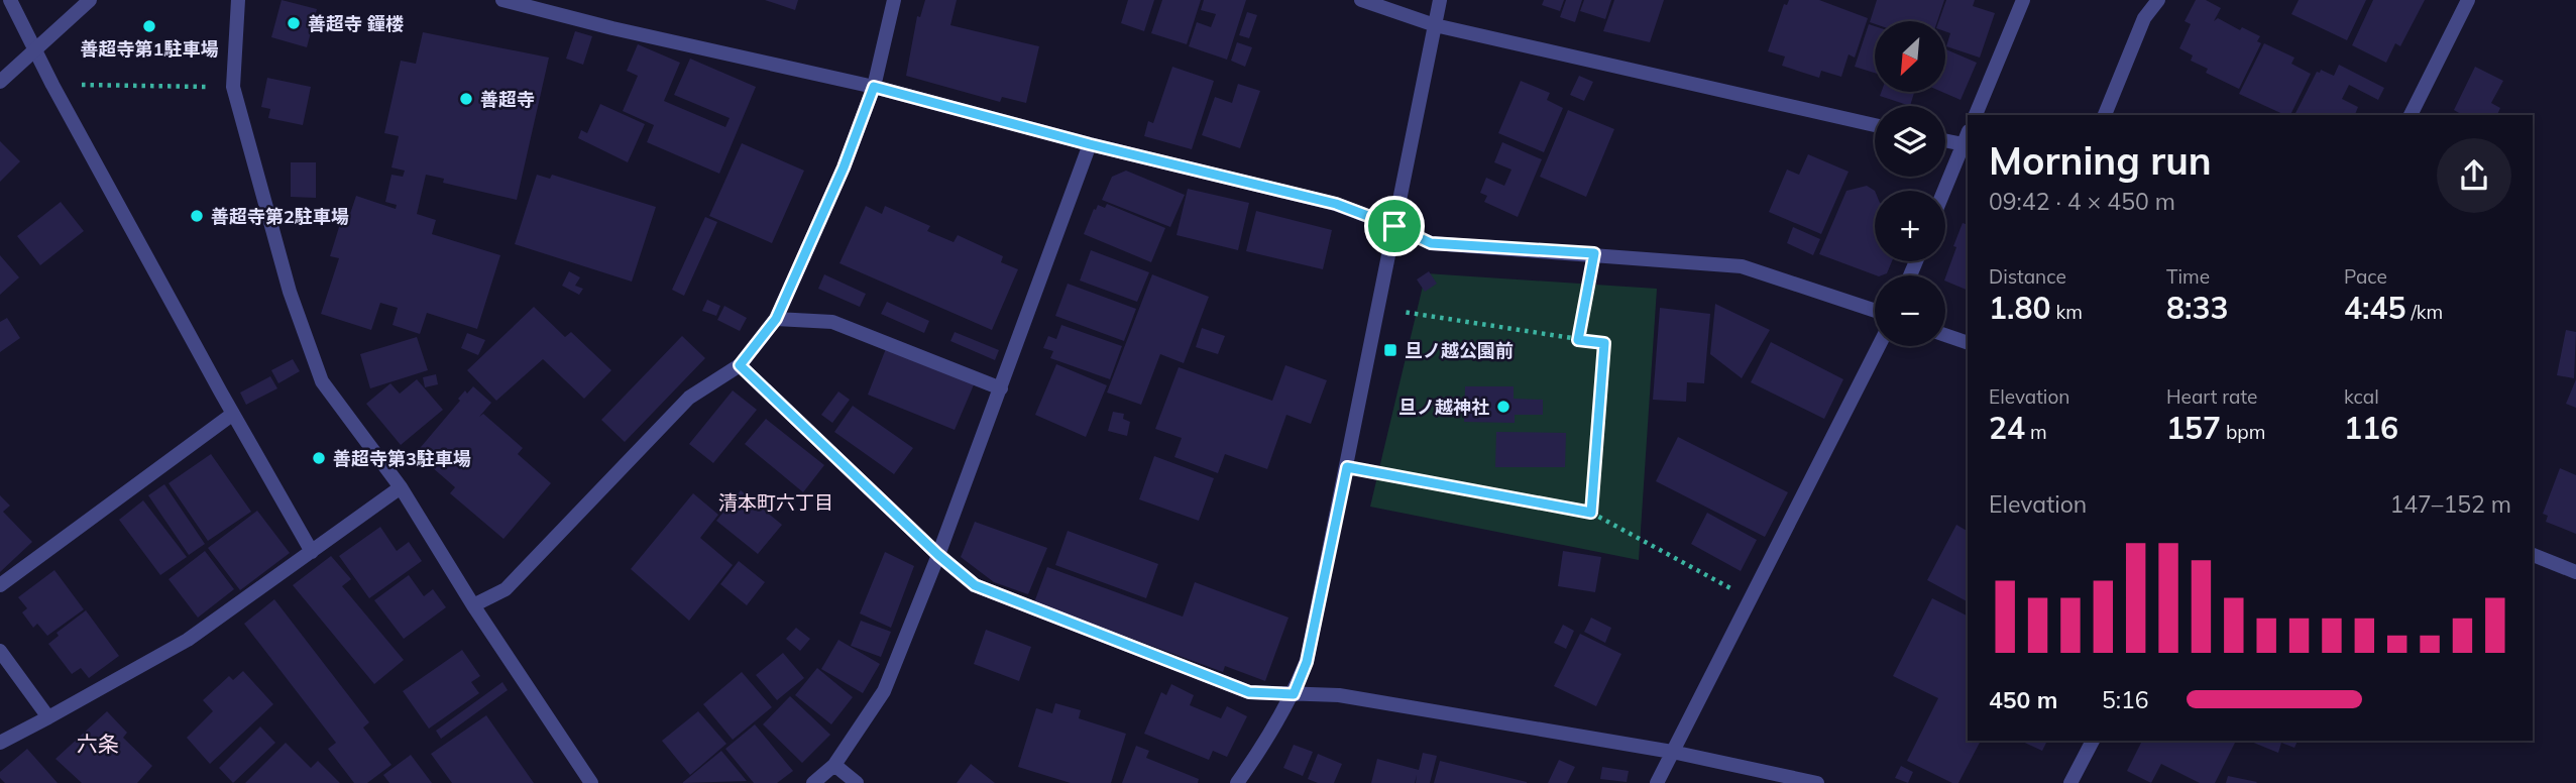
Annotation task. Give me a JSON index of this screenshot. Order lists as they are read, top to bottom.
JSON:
{
  "districts": ["清本町六丁目", "六条"],
  "places": {
    "other": [
      "善超寺 鐘楼",
      "善超寺第1駐車場",
      "善超寺",
      "善超寺第2駐車場",
      "旦ノ越神社",
      "善超寺第3駐車場"
    ],
    "transit": ["旦ノ越公園前"]
  },
  "north": "bottom left",
  "page": {
    "map_buttons": ["+", "−"],
    "heading": ["Morning run", "09:42 · 4 × 450 m"],
    "stats": [
      ["Distance", "1.80 km"],
      ["Time", "8:33"],
      ["Pace", "4:45 /km"],
      ["Elevation", "24 m"],
      ["Heart rate", "157 bpm"],
      ["kcal", "116"]
    ],
    "chart": ["Elevation", "147–152 m"],
    "list": [
      {
        "name": "450 m",
        "note": "5:16"
      }
    ]
  }
}
